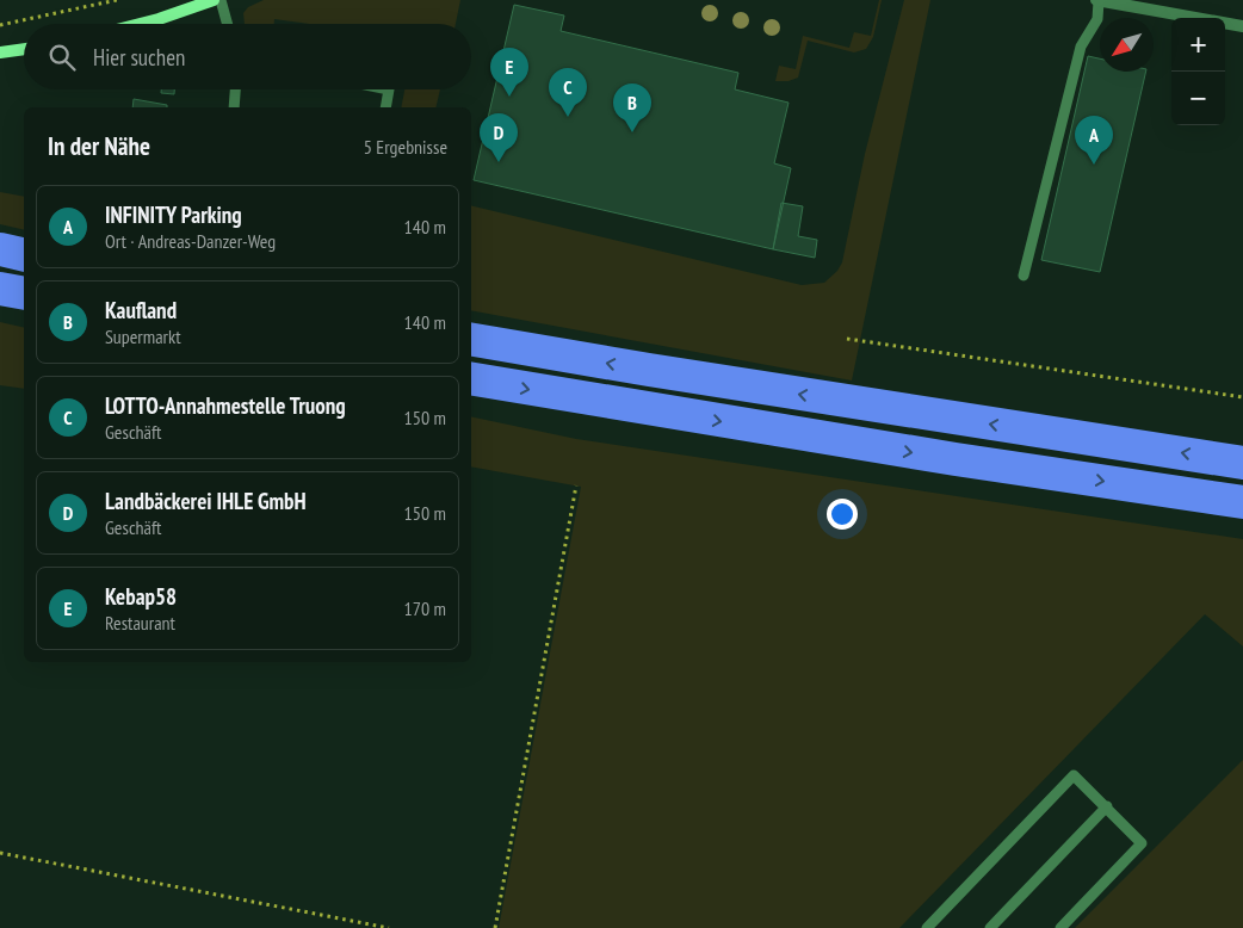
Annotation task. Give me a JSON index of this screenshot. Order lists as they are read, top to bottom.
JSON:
{
  "north": "bottom left",
  "page": {
    "map_buttons": ["+", "−"],
    "search": "Hier suchen",
    "pins": [
      "E",
      "C",
      "B",
      "D",
      "A"
    ],
    "heading": ["In der Nähe", "5 Ergebnisse"],
    "list": [
      {
        "mark": "A",
        "name": "INFINITY Parking",
        "note": "Ort · Andreas-Danzer-Weg",
        "value": "140 m"
      },
      {
        "mark": "B",
        "name": "Kaufland",
        "note": "Supermarkt",
        "value": "140 m"
      },
      {
        "mark": "C",
        "name": "LOTTO-Annahmestelle Truong",
        "note": "Geschäft",
        "value": "150 m"
      },
      {
        "mark": "D",
        "name": "Landbäckerei IHLE GmbH",
        "note": "Geschäft",
        "value": "150 m"
      },
      {
        "mark": "E",
        "name": "Kebap58",
        "note": "Restaurant",
        "value": "170 m"
      }
    ]
  }
}
